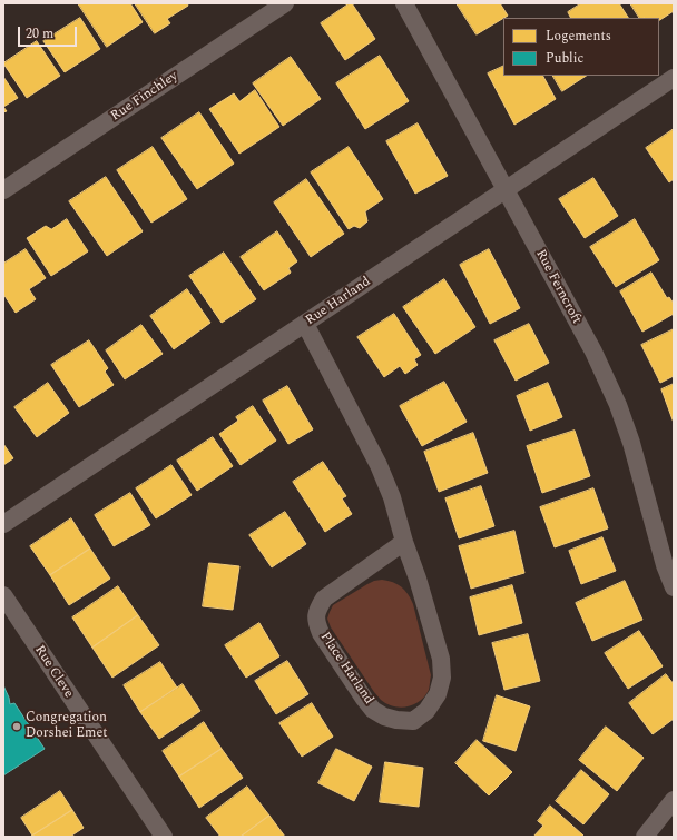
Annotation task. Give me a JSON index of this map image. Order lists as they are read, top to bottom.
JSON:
{
  "streets": {
    "street": [
      "Rue Finchley",
      "Rue Ferncroft",
      "Rue Harland",
      "Place Harland",
      "Rue Cleve"
    ]
  },
  "crossings": [
    ["Rue Ferncroft", "Rue Harland"],
    ["Rue Harland", "Place Harland"]
  ],
  "places": ["Congregation Dorshei Emet"],
  "legend": ["Logements", "Public"],
  "scale_bar": "20 m"
}
